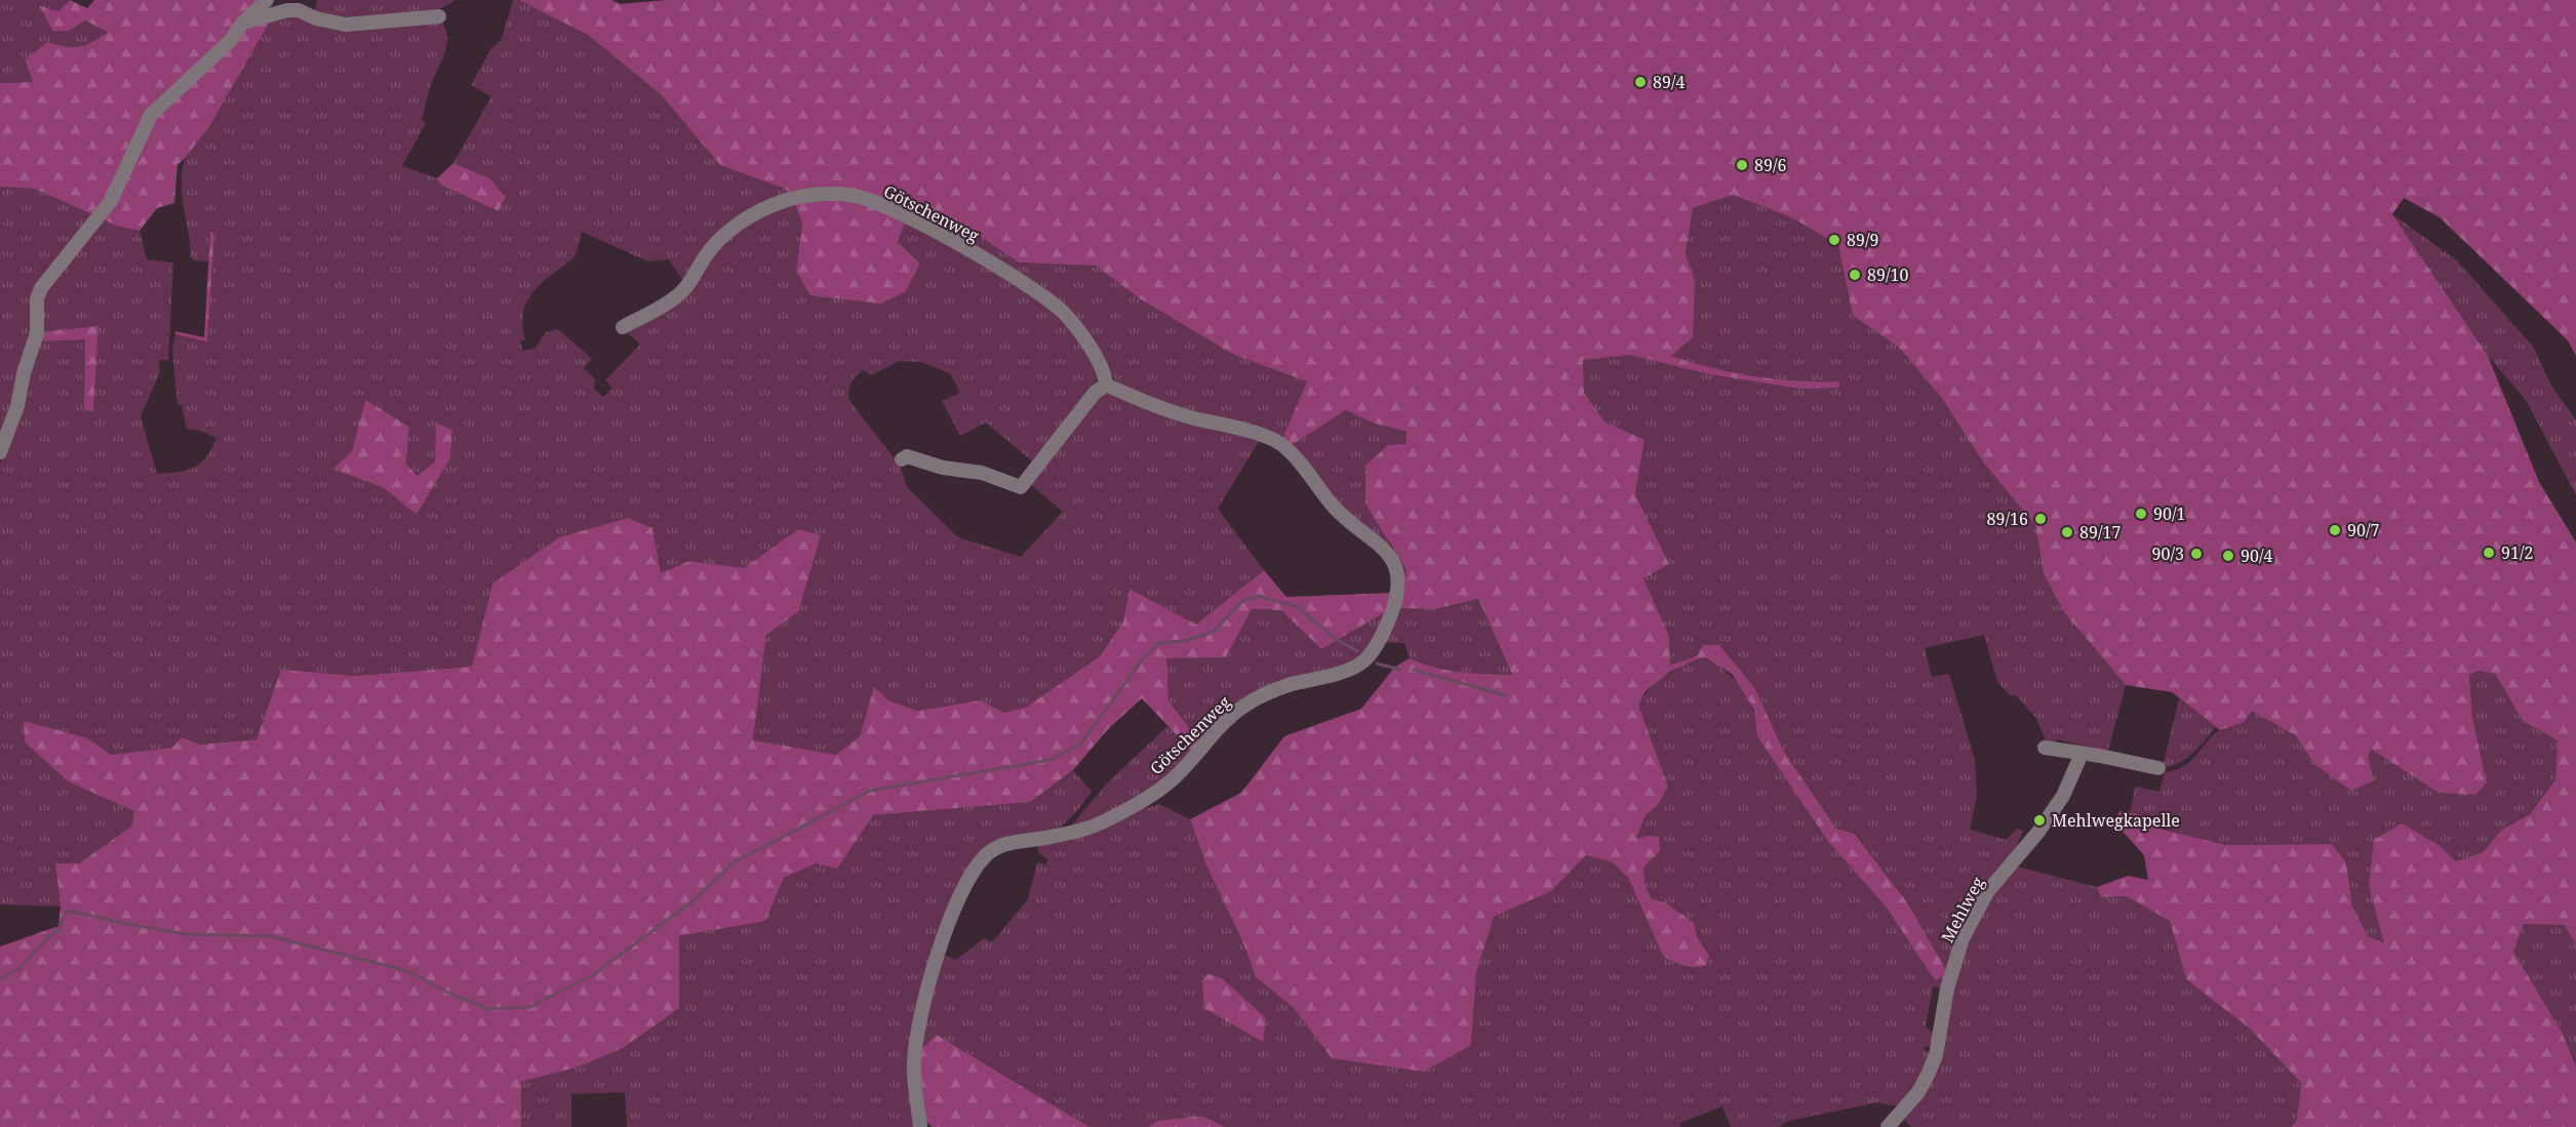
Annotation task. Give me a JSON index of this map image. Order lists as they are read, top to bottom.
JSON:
{
  "streets": {
    "street": ["Götschenweg", "Mehlweg"]
  },
  "places": [
    "89/4",
    "89/6",
    "89/9",
    "89/10",
    "90/1",
    "89/16",
    "90/7",
    "89/17",
    "91/2",
    "90/3",
    "90/4",
    "Mehlwegkapelle"
  ]
}
